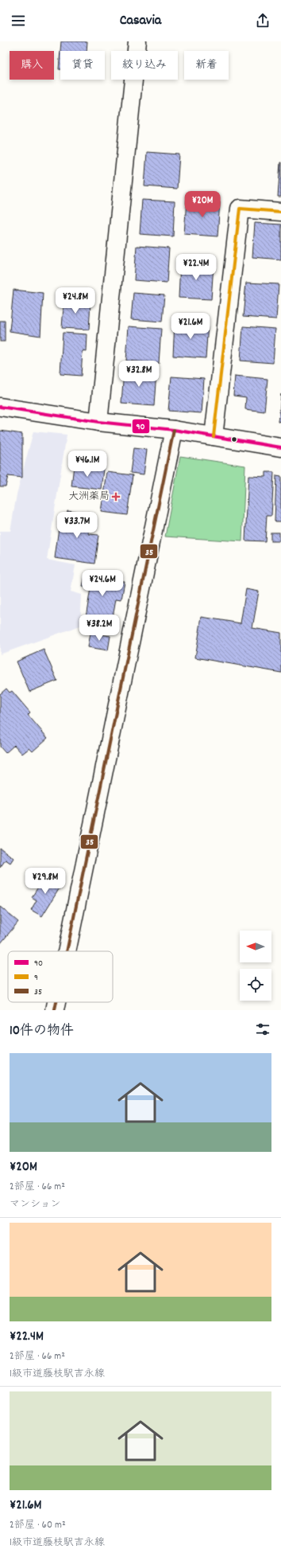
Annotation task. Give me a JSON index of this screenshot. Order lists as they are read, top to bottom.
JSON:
{
  "places": {
    "health": ["大洲薬局"]
  },
  "lines": ["transit line 9", "transit line 90", "transit line 35"],
  "legend": ["90", "9", "35"],
  "north": "left",
  "page": {
    "header": "Casavia",
    "chip": [
      "購入",
      "賃貸",
      "絞り込み",
      "新着"
    ],
    "price": [
      "¥20M",
      "¥22.4M",
      "¥24.8M",
      "¥21.6M",
      "¥32.8M",
      "¥46.1M",
      "¥33.7M",
      "¥24.6M",
      "¥38.2M",
      "¥29.8M"
    ],
    "heading": "10件の物件",
    "list": [
      {
        "name": "¥20M",
        "note": "2部屋 · 66 m² · マンション"
      },
      {
        "name": "¥22.4M",
        "note": "2部屋 · 66 m² · 1級市道藤枝駅吉永線"
      },
      {
        "name": "¥21.6M",
        "note": "2部屋 · 60 m² · 1級市道藤枝駅吉永線"
      }
    ]
  }
}
